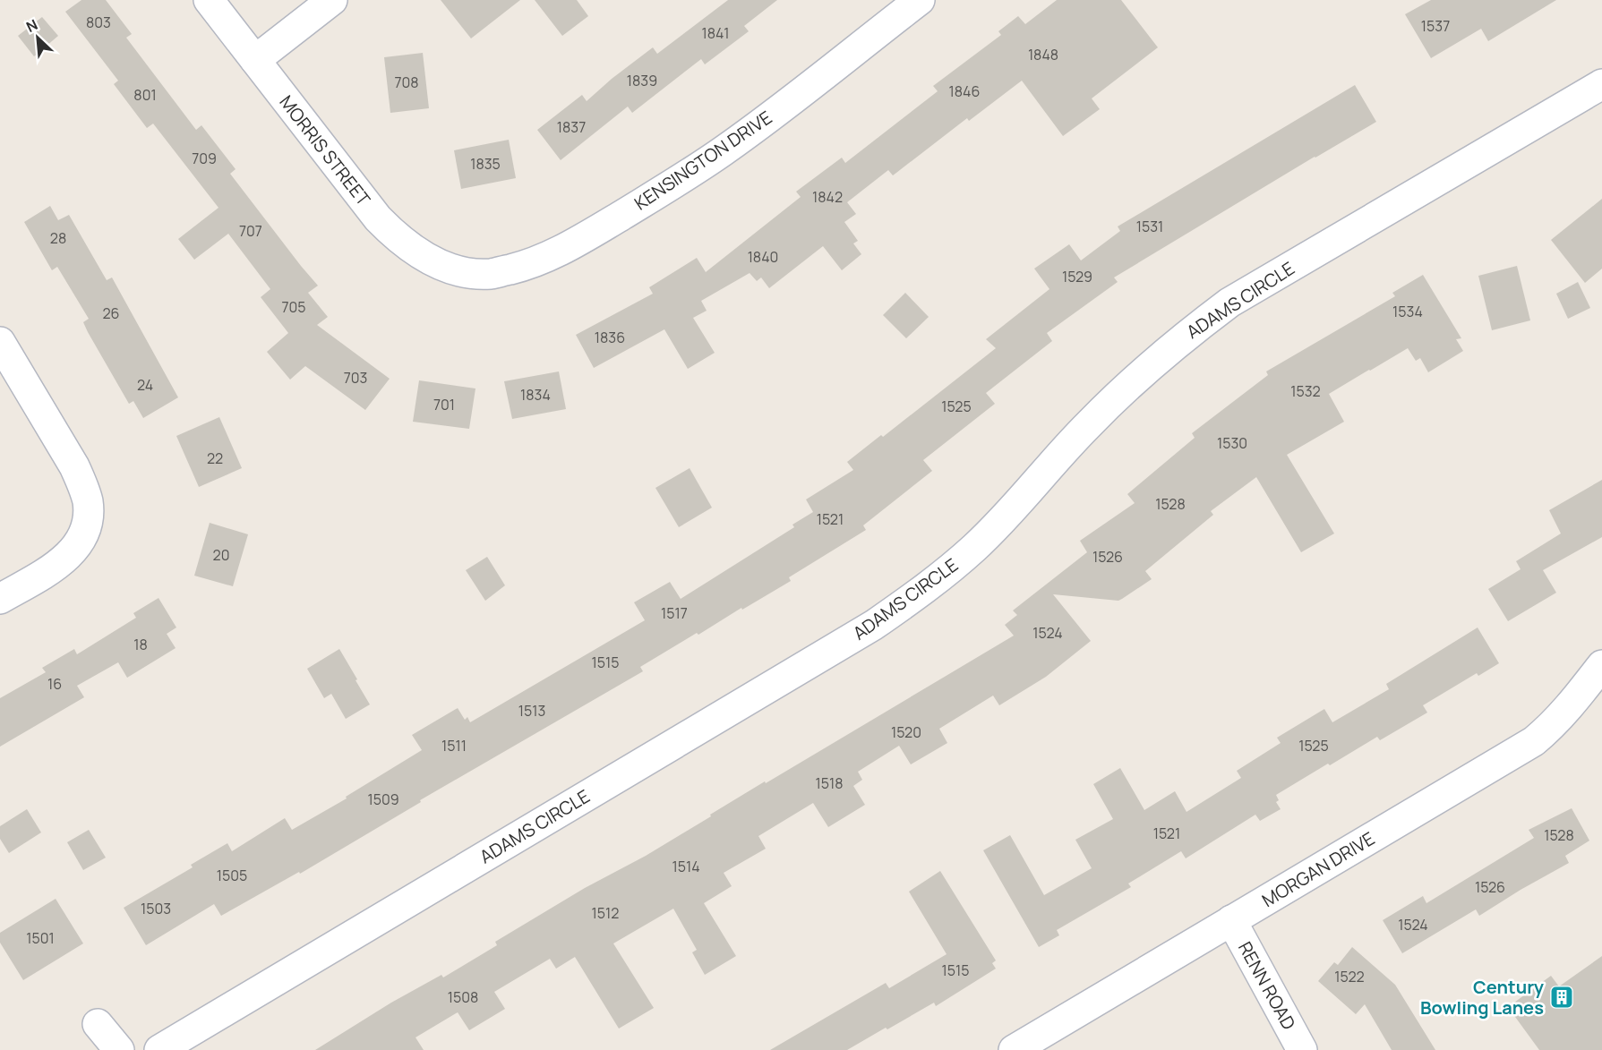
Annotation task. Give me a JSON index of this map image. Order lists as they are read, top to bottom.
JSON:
{
  "streets": {
    "street": [
      "MORRIS STREET",
      "KENSINGTON DRIVE",
      "ADAMS CIRCLE",
      "MORGAN DRIVE",
      "RENN ROAD"
    ]
  },
  "crossings": [
    ["MORRIS STREET", "KENSINGTON DRIVE"],
    ["MORGAN DRIVE", "RENN ROAD"]
  ],
  "places": {
    "building": ["Century Bowling Lanes"]
  },
  "house_numbers": [
    "803",
    "1537",
    "1841",
    "1848",
    "1839",
    "708",
    "1846",
    "801",
    "1837",
    "709",
    "1835",
    "1842",
    "1531",
    "707",
    "28",
    "1840",
    "1529",
    "705",
    "1534",
    "26",
    "1836",
    "703",
    "24",
    "1532",
    "1834",
    "701",
    "1525",
    "1530",
    "22",
    "1528",
    "1521",
    "20",
    "1526",
    "1517",
    "1524",
    "18",
    "1515",
    "16",
    "1513",
    "1520",
    "1511",
    "1525",
    "1518",
    "1509",
    "1521",
    "1528",
    "1514",
    "1505",
    "1526",
    "1503",
    "1512",
    "1524",
    "1501",
    "1515",
    "1522",
    "1508"
  ],
  "north": "top left"
}
